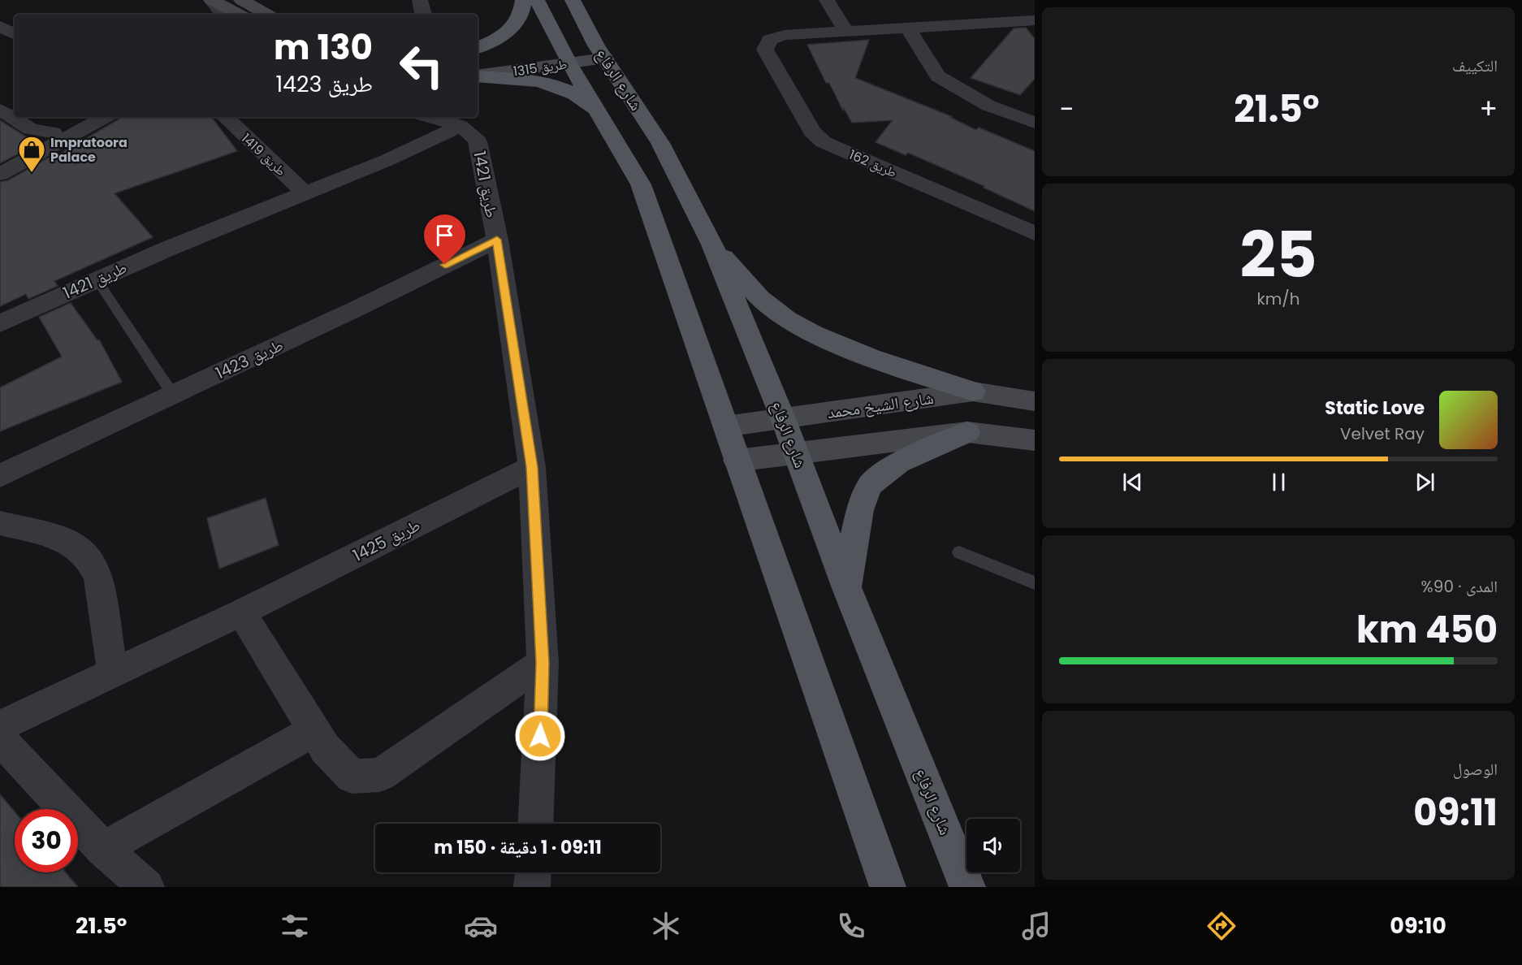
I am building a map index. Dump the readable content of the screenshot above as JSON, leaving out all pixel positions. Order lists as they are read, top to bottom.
{
  "streets": {
    "main road": ["شارع الرفاع"],
    "street": [
      "طريق 1315",
      "طريق 1419",
      "طريق 162",
      "طريق 1421",
      "طريق 1423",
      "شارع الشيخ محمد",
      "طريق 1425"
    ]
  },
  "crossings": [
    ["طريق 1315", "شارع الرفاع"],
    ["شارع الرفاع", "شارع الشيخ محمد"],
    ["طريق 1419", "طريق 1421"],
    ["طريق 1421", "طريق 1423"],
    ["طريق 1421", "طريق 1425"]
  ],
  "places": {
    "shop": ["Impratoora Palace"]
  },
  "page": {
    "tile": [
      "التكييف",
      ["25", "km/h"],
      ["المدى · 90%", "450 km"],
      ["الوصول", "09:11"]
    ],
    "turn": ["130 m", "طريق 1423"],
    "heat": ["−", "21.5°", "+"],
    "song": ["Static Love", "Velvet Ray"],
    "limit": "30",
    "trip": "09:11 · 1 دقيقة · 150 m",
    "tabs": ["09:10", "21.5°"]
  }
}
